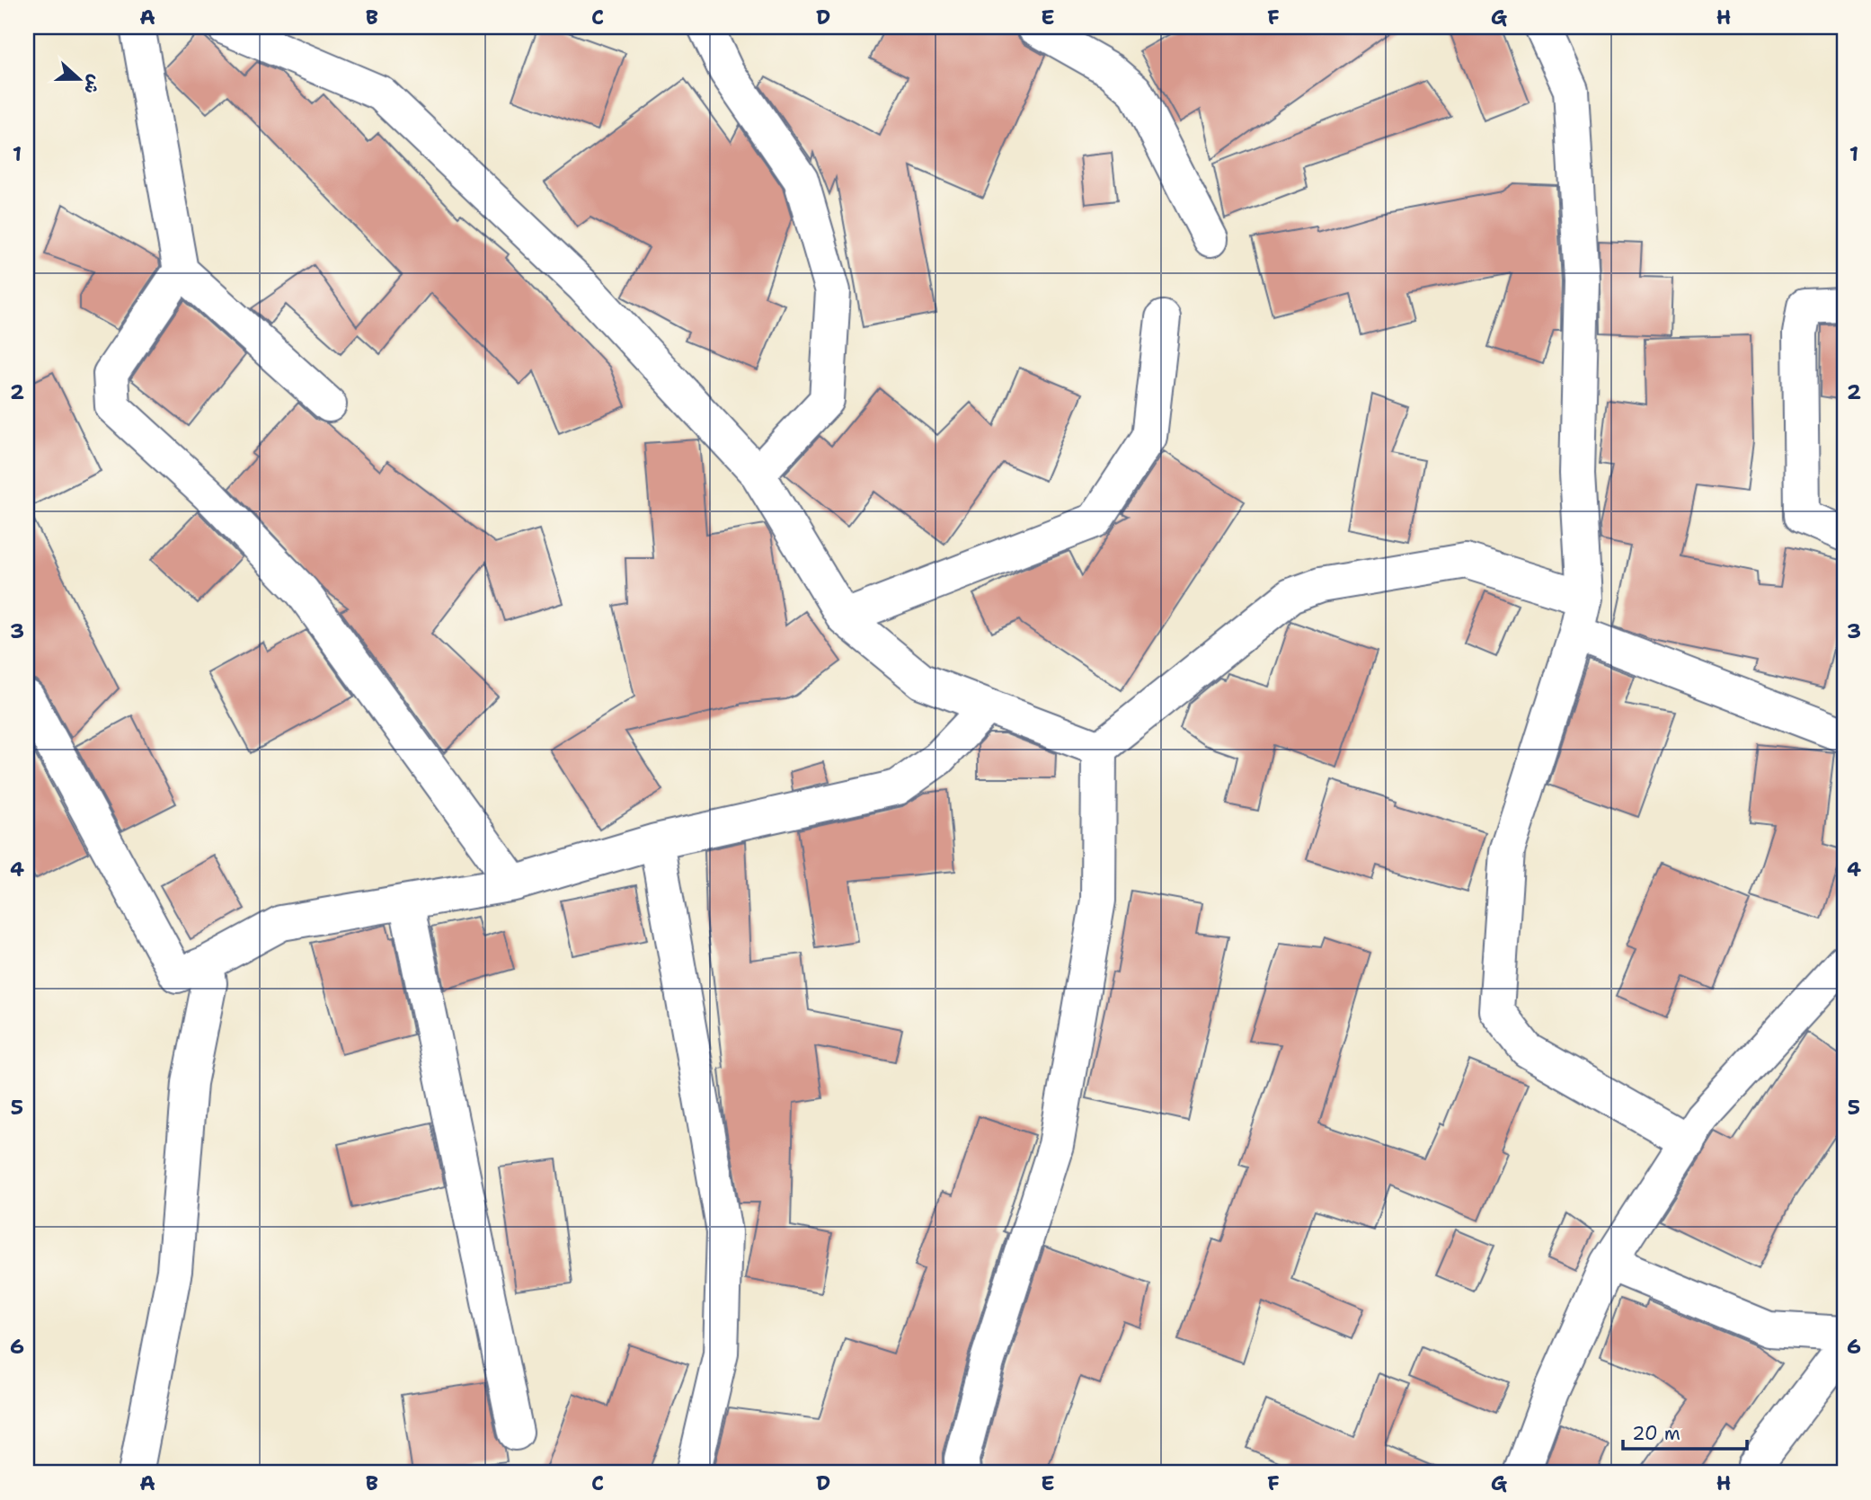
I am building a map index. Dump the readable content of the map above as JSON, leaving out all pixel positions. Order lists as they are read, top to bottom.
{
  "scale_bar": "20 m",
  "north": "right",
  "grid": {
    "columns": [
      "A",
      "B",
      "C",
      "D",
      "E",
      "F",
      "G",
      "H"
    ],
    "rows": [
      "1",
      "2",
      "3",
      "4",
      "5",
      "6"
    ]
  }
}
